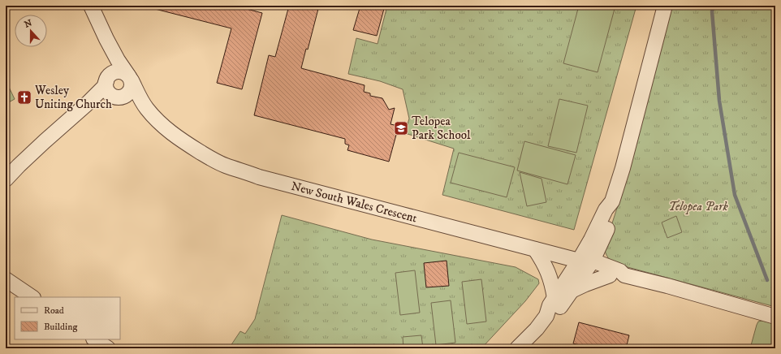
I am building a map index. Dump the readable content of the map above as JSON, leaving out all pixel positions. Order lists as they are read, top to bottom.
{
  "streets": {
    "street": ["New South Wales Crescent"]
  },
  "parks": ["Telopea Park"],
  "places": {
    "church": ["Wesley Uniting Church"],
    "school or university": ["Telopea Park School"]
  },
  "legend": ["Road", "Building"],
  "north": "top"
}
